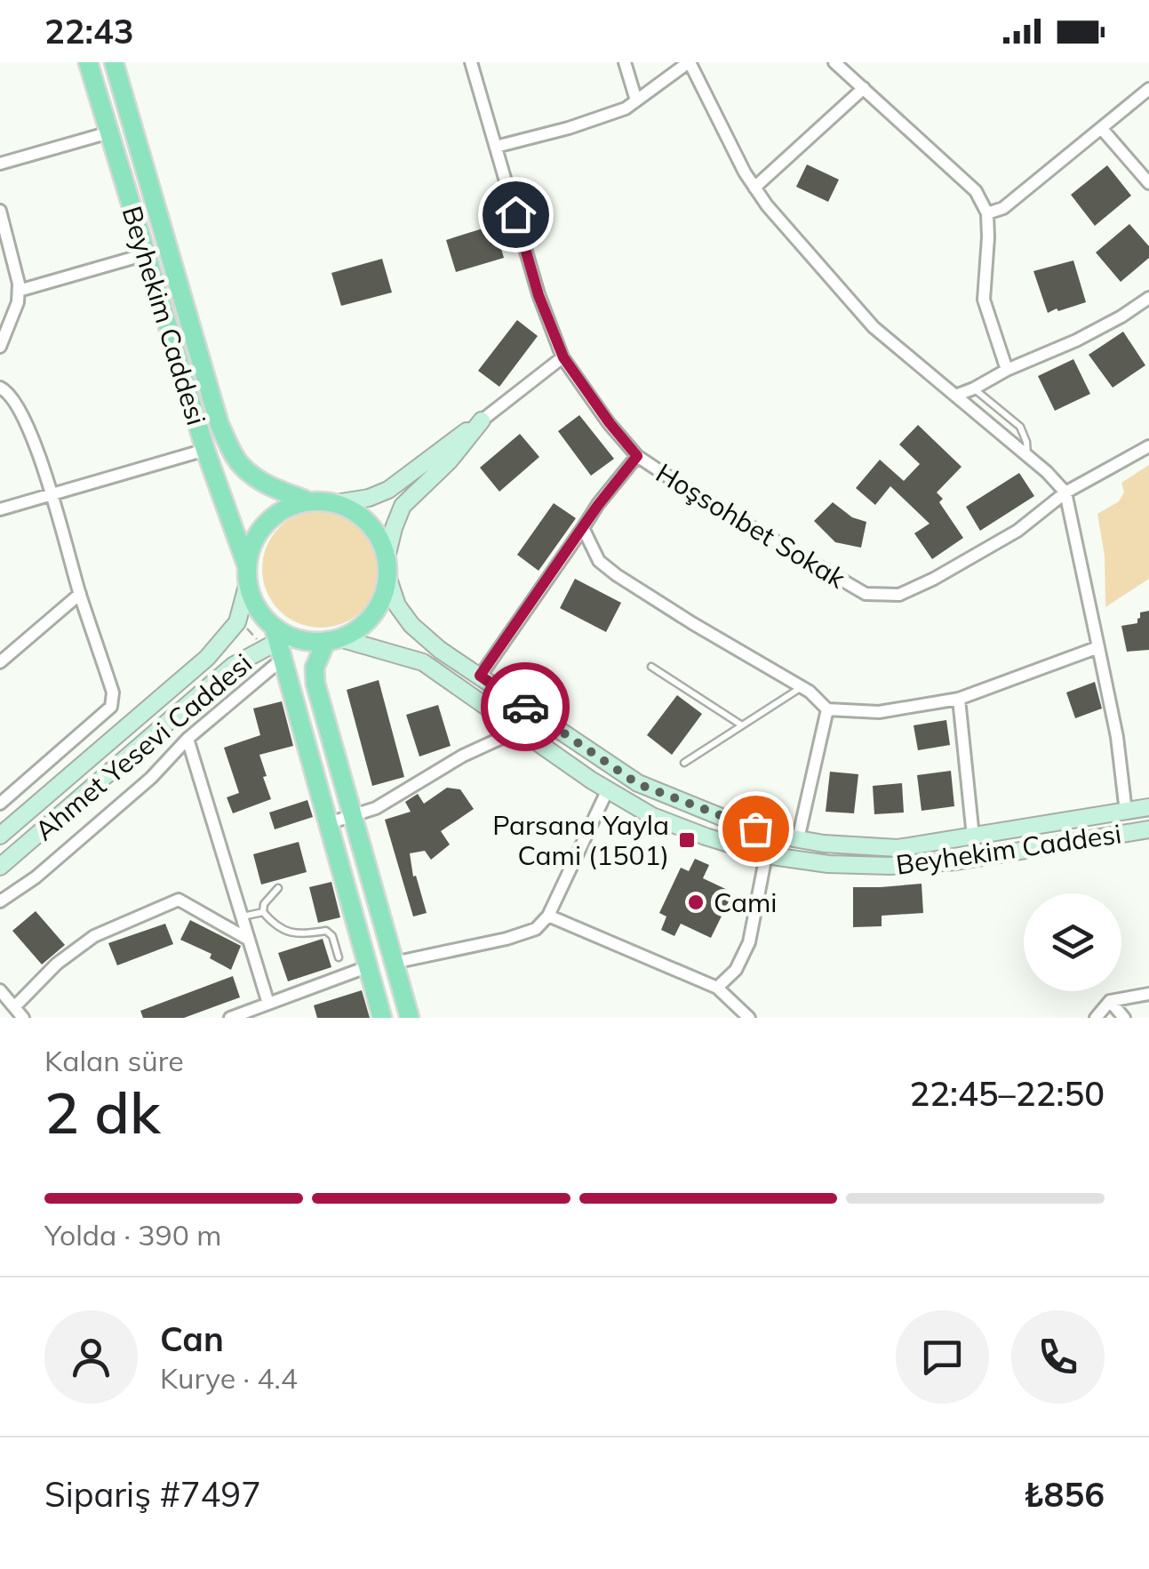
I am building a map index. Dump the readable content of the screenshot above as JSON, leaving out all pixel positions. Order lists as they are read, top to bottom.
{
  "streets": {
    "main road": ["Beyhekim Caddesi", "Ahmet Yesevi Caddesi"],
    "street": ["Hoşsohbet Sokak"]
  },
  "crossings": [
    ["Beyhekim Caddesi", "Ahmet Yesevi Caddesi"]
  ],
  "places": {
    "transit": ["Parsana Yayla Cami (1501)"],
    "other": ["Cami"]
  },
  "page": {
    "status": "22:43",
    "heading": ["2 dk", "Kalan süre", "22:45–22:50"],
    "panel": [
      "Can",
      "Kurye · 4.4",
      "Sipariş #7497",
      "₺856"
    ],
    "bar": "Yolda · 390 m"
  }
}
